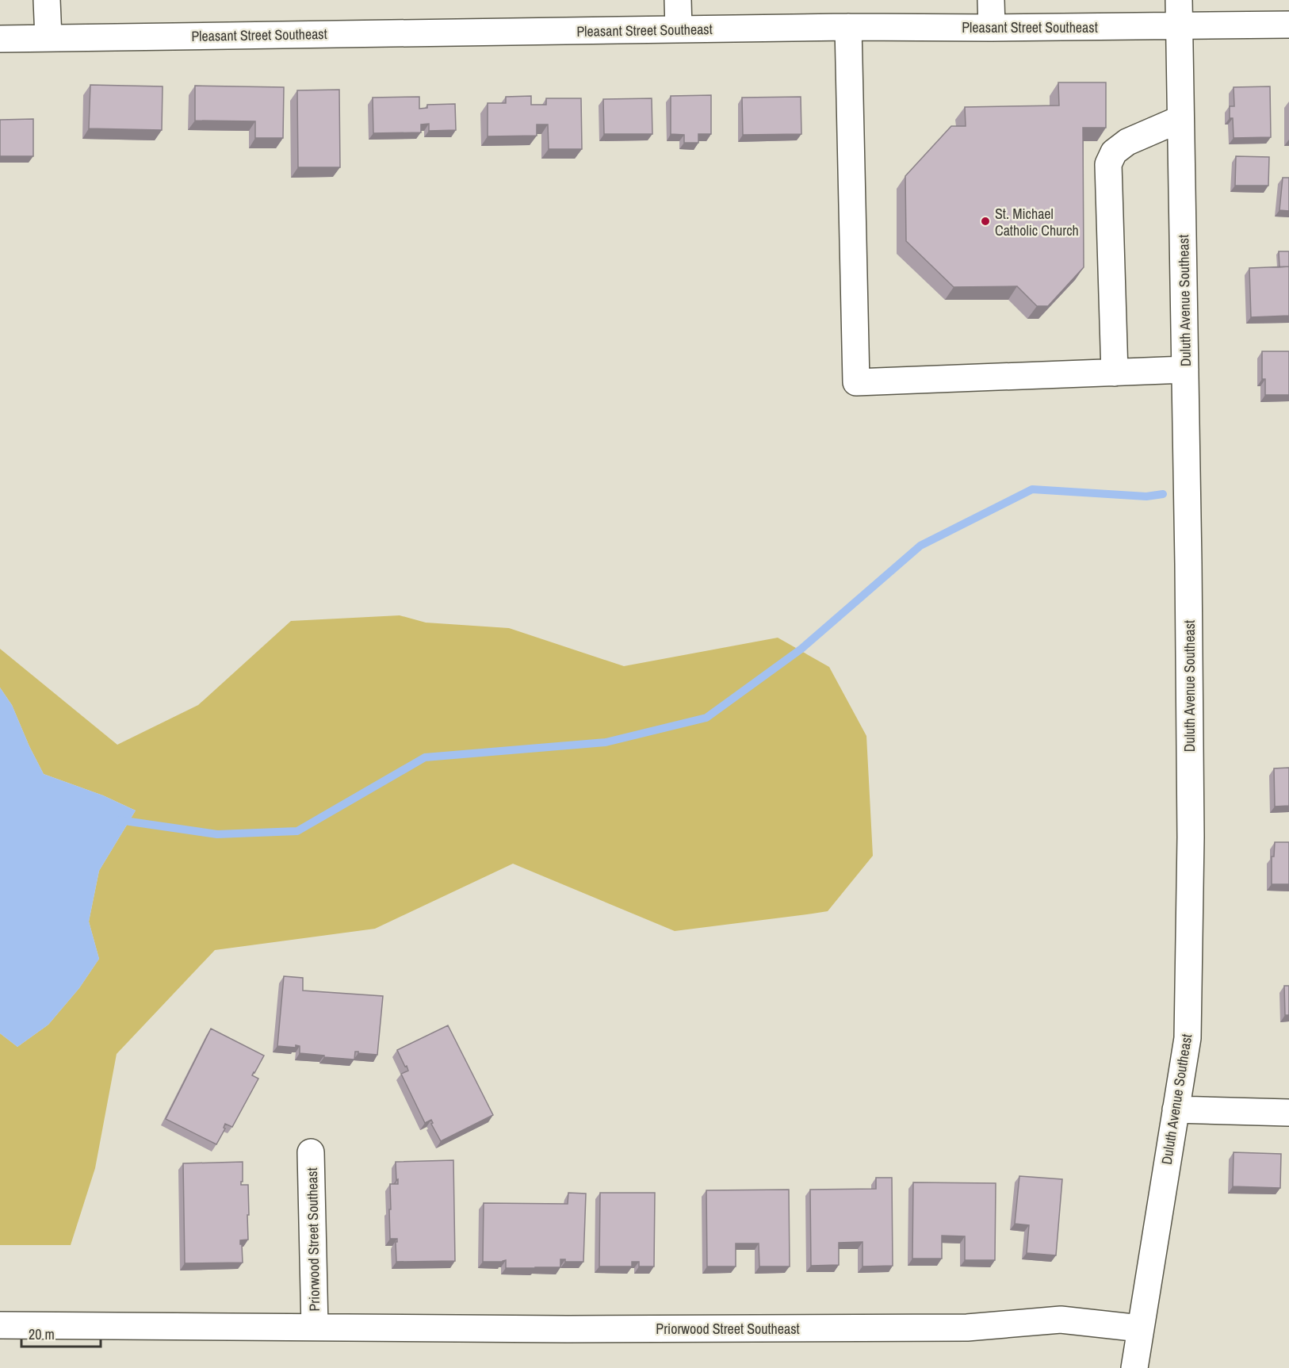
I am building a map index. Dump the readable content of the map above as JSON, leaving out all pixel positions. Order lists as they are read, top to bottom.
{
  "streets": {
    "street": ["Pleasant Street Southeast", "Duluth Avenue Southeast", "Priorwood Street Southeast"]
  },
  "crossings": [
    ["Pleasant Street Southeast", "Duluth Avenue Southeast"],
    ["Duluth Avenue Southeast", "Priorwood Street Southeast"]
  ],
  "places": ["St. Michael Catholic Church"],
  "scale_bar": "20 m"
}
